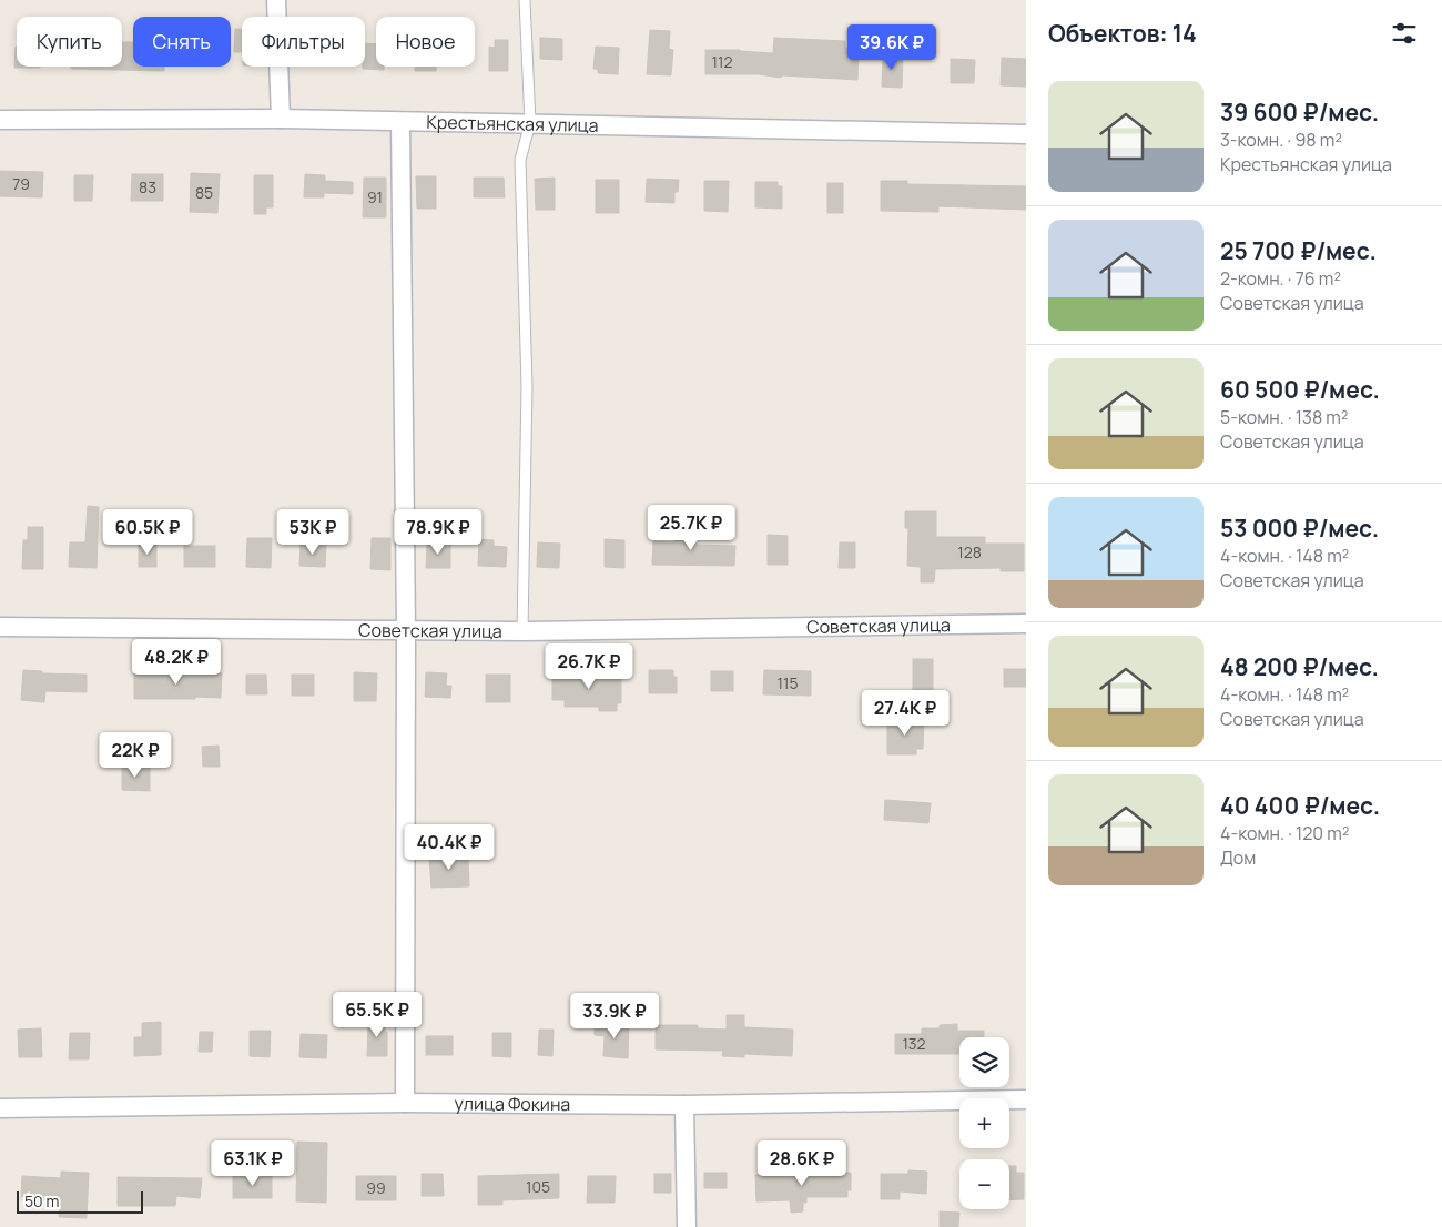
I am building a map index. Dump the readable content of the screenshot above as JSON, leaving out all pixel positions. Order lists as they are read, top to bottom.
{
  "streets": {
    "street": ["Крестьянская улица", "Советская улица", "улица Фокина"]
  },
  "house_numbers": [
    "112",
    "79",
    "83",
    "85",
    "91",
    "128",
    "115",
    "132",
    "105",
    "99"
  ],
  "scale_bar": "50 m",
  "page": {
    "heading": "Объектов: 14",
    "chip": [
      "Купить",
      "Снять",
      "Фильтры",
      "Новое"
    ],
    "price": [
      "39.6K ₽",
      "25.7K ₽",
      "60.5K ₽",
      "53K ₽",
      "78.9K ₽",
      "48.2K ₽",
      "26.7K ₽",
      "27.4K ₽",
      "22K ₽",
      "40.4K ₽",
      "65.5K ₽",
      "33.9K ₽",
      "63.1K ₽",
      "28.6K ₽"
    ],
    "list": [
      {
        "name": "39 600 ₽/мес.",
        "note": "3-комн. · 98 m² · Крестьянская улица"
      },
      {
        "name": "25 700 ₽/мес.",
        "note": "2-комн. · 76 m² · Советская улица"
      },
      {
        "name": "60 500 ₽/мес.",
        "note": "5-комн. · 138 m² · Советская улица"
      },
      {
        "name": "53 000 ₽/мес.",
        "note": "4-комн. · 148 m² · Советская улица"
      },
      {
        "name": "48 200 ₽/мес.",
        "note": "4-комн. · 148 m² · Советская улица"
      },
      {
        "name": "40 400 ₽/мес.",
        "note": "4-комн. · 120 m² · Дом"
      }
    ],
    "map_buttons": ["+", "−"],
    "scale": "50 m"
  }
}
